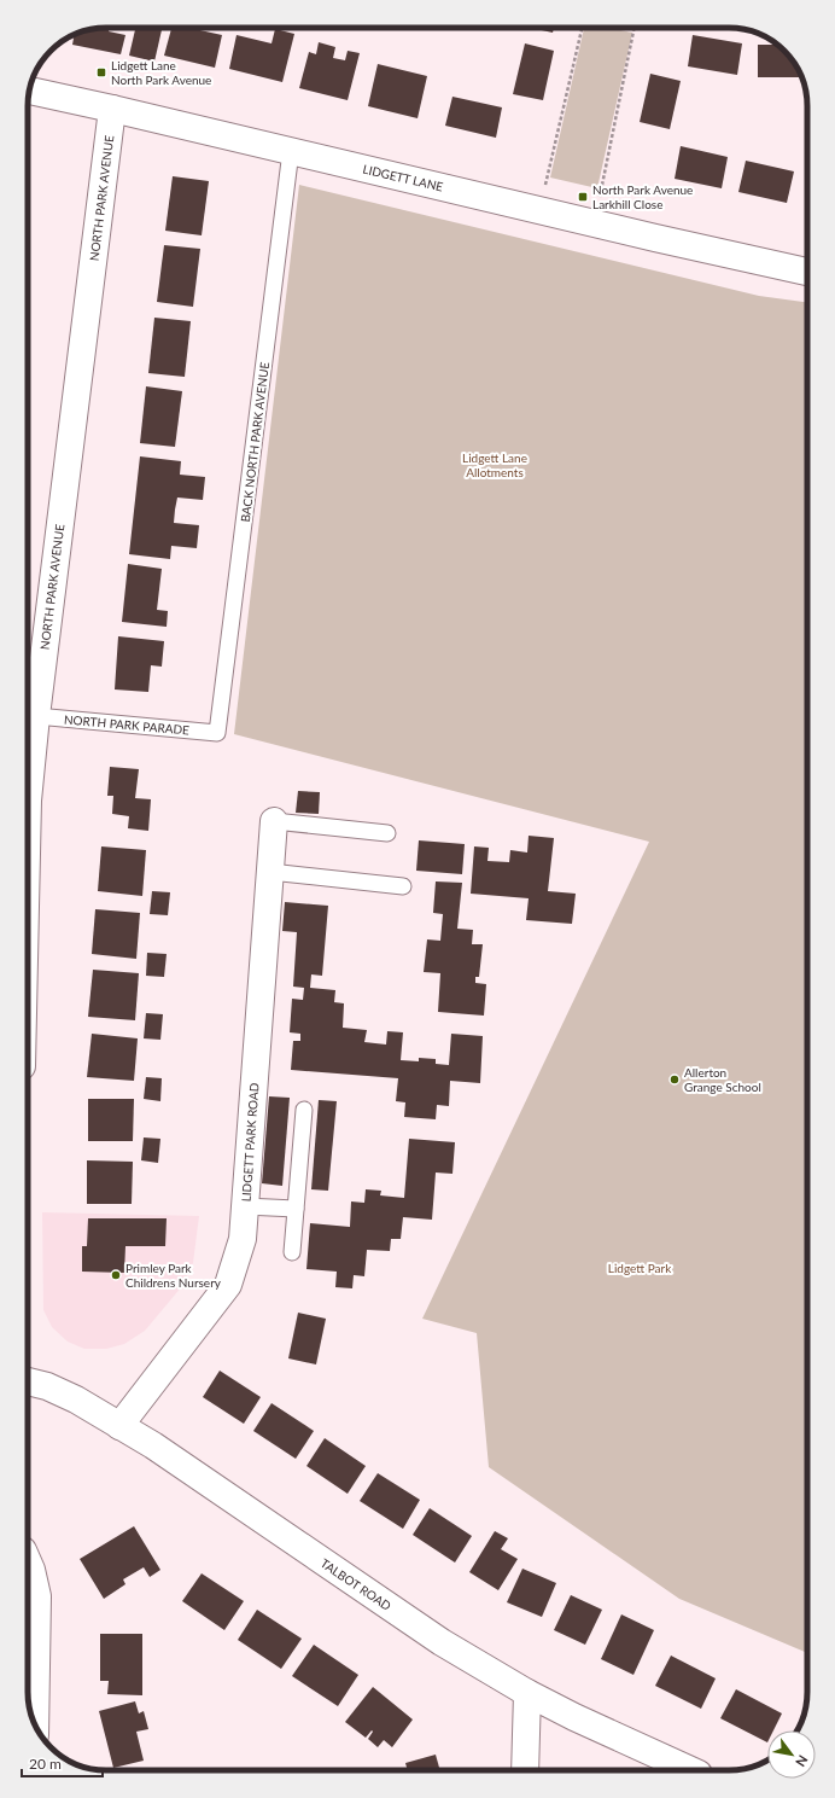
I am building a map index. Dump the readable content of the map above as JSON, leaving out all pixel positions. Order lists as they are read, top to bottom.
{
  "streets": {
    "street": [
      "LIDGETT LANE",
      "NORTH PARK AVENUE",
      "LIDGETT PARK ROAD",
      "TALBOT ROAD"
    ],
    "lane": ["BACK NORTH PARK AVENUE", "NORTH PARK PARADE"]
  },
  "crossings": [
    ["LIDGETT LANE", "NORTH PARK AVENUE"],
    ["LIDGETT LANE", "BACK NORTH PARK AVENUE"],
    ["NORTH PARK AVENUE", "NORTH PARK PARADE"],
    ["BACK NORTH PARK AVENUE", "NORTH PARK PARADE"],
    ["LIDGETT PARK ROAD", "TALBOT ROAD"]
  ],
  "parks": ["Lidgett Lane Allotments", "Lidgett Park"],
  "places": {
    "transit": ["Lidgett Lane North Park Avenue", "North Park Avenue Larkhill Close"],
    "other": ["Allerton Grange School", "Primley Park Childrens Nursery"]
  },
  "scale_bar": "20 m",
  "north": "bottom right"
}
